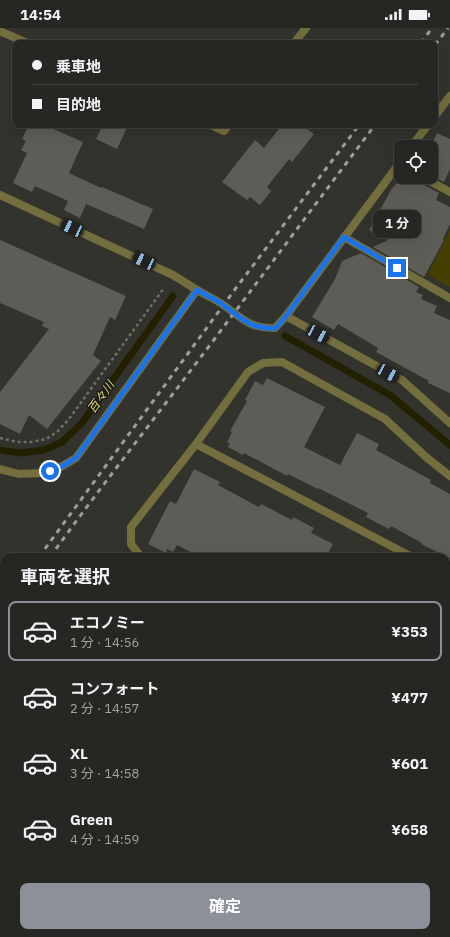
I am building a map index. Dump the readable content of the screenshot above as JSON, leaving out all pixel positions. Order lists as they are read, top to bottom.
{
  "water": ["百々川"],
  "page": {
    "status": "14:54",
    "banner": ["乗車地", "目的地"],
    "bubble": "1 分",
    "heading": "車両を選択",
    "list": [
      {
        "name": "エコノミー",
        "note": "1 分 · 14:56",
        "value": "¥353"
      },
      {
        "name": "コンフォート",
        "note": "2 分 · 14:57",
        "value": "¥477"
      },
      {
        "name": "XL",
        "note": "3 分 · 14:58",
        "value": "¥601"
      },
      {
        "name": "Green",
        "note": "4 分 · 14:59",
        "value": "¥658"
      }
    ],
    "buttons": "確定"
  }
}
